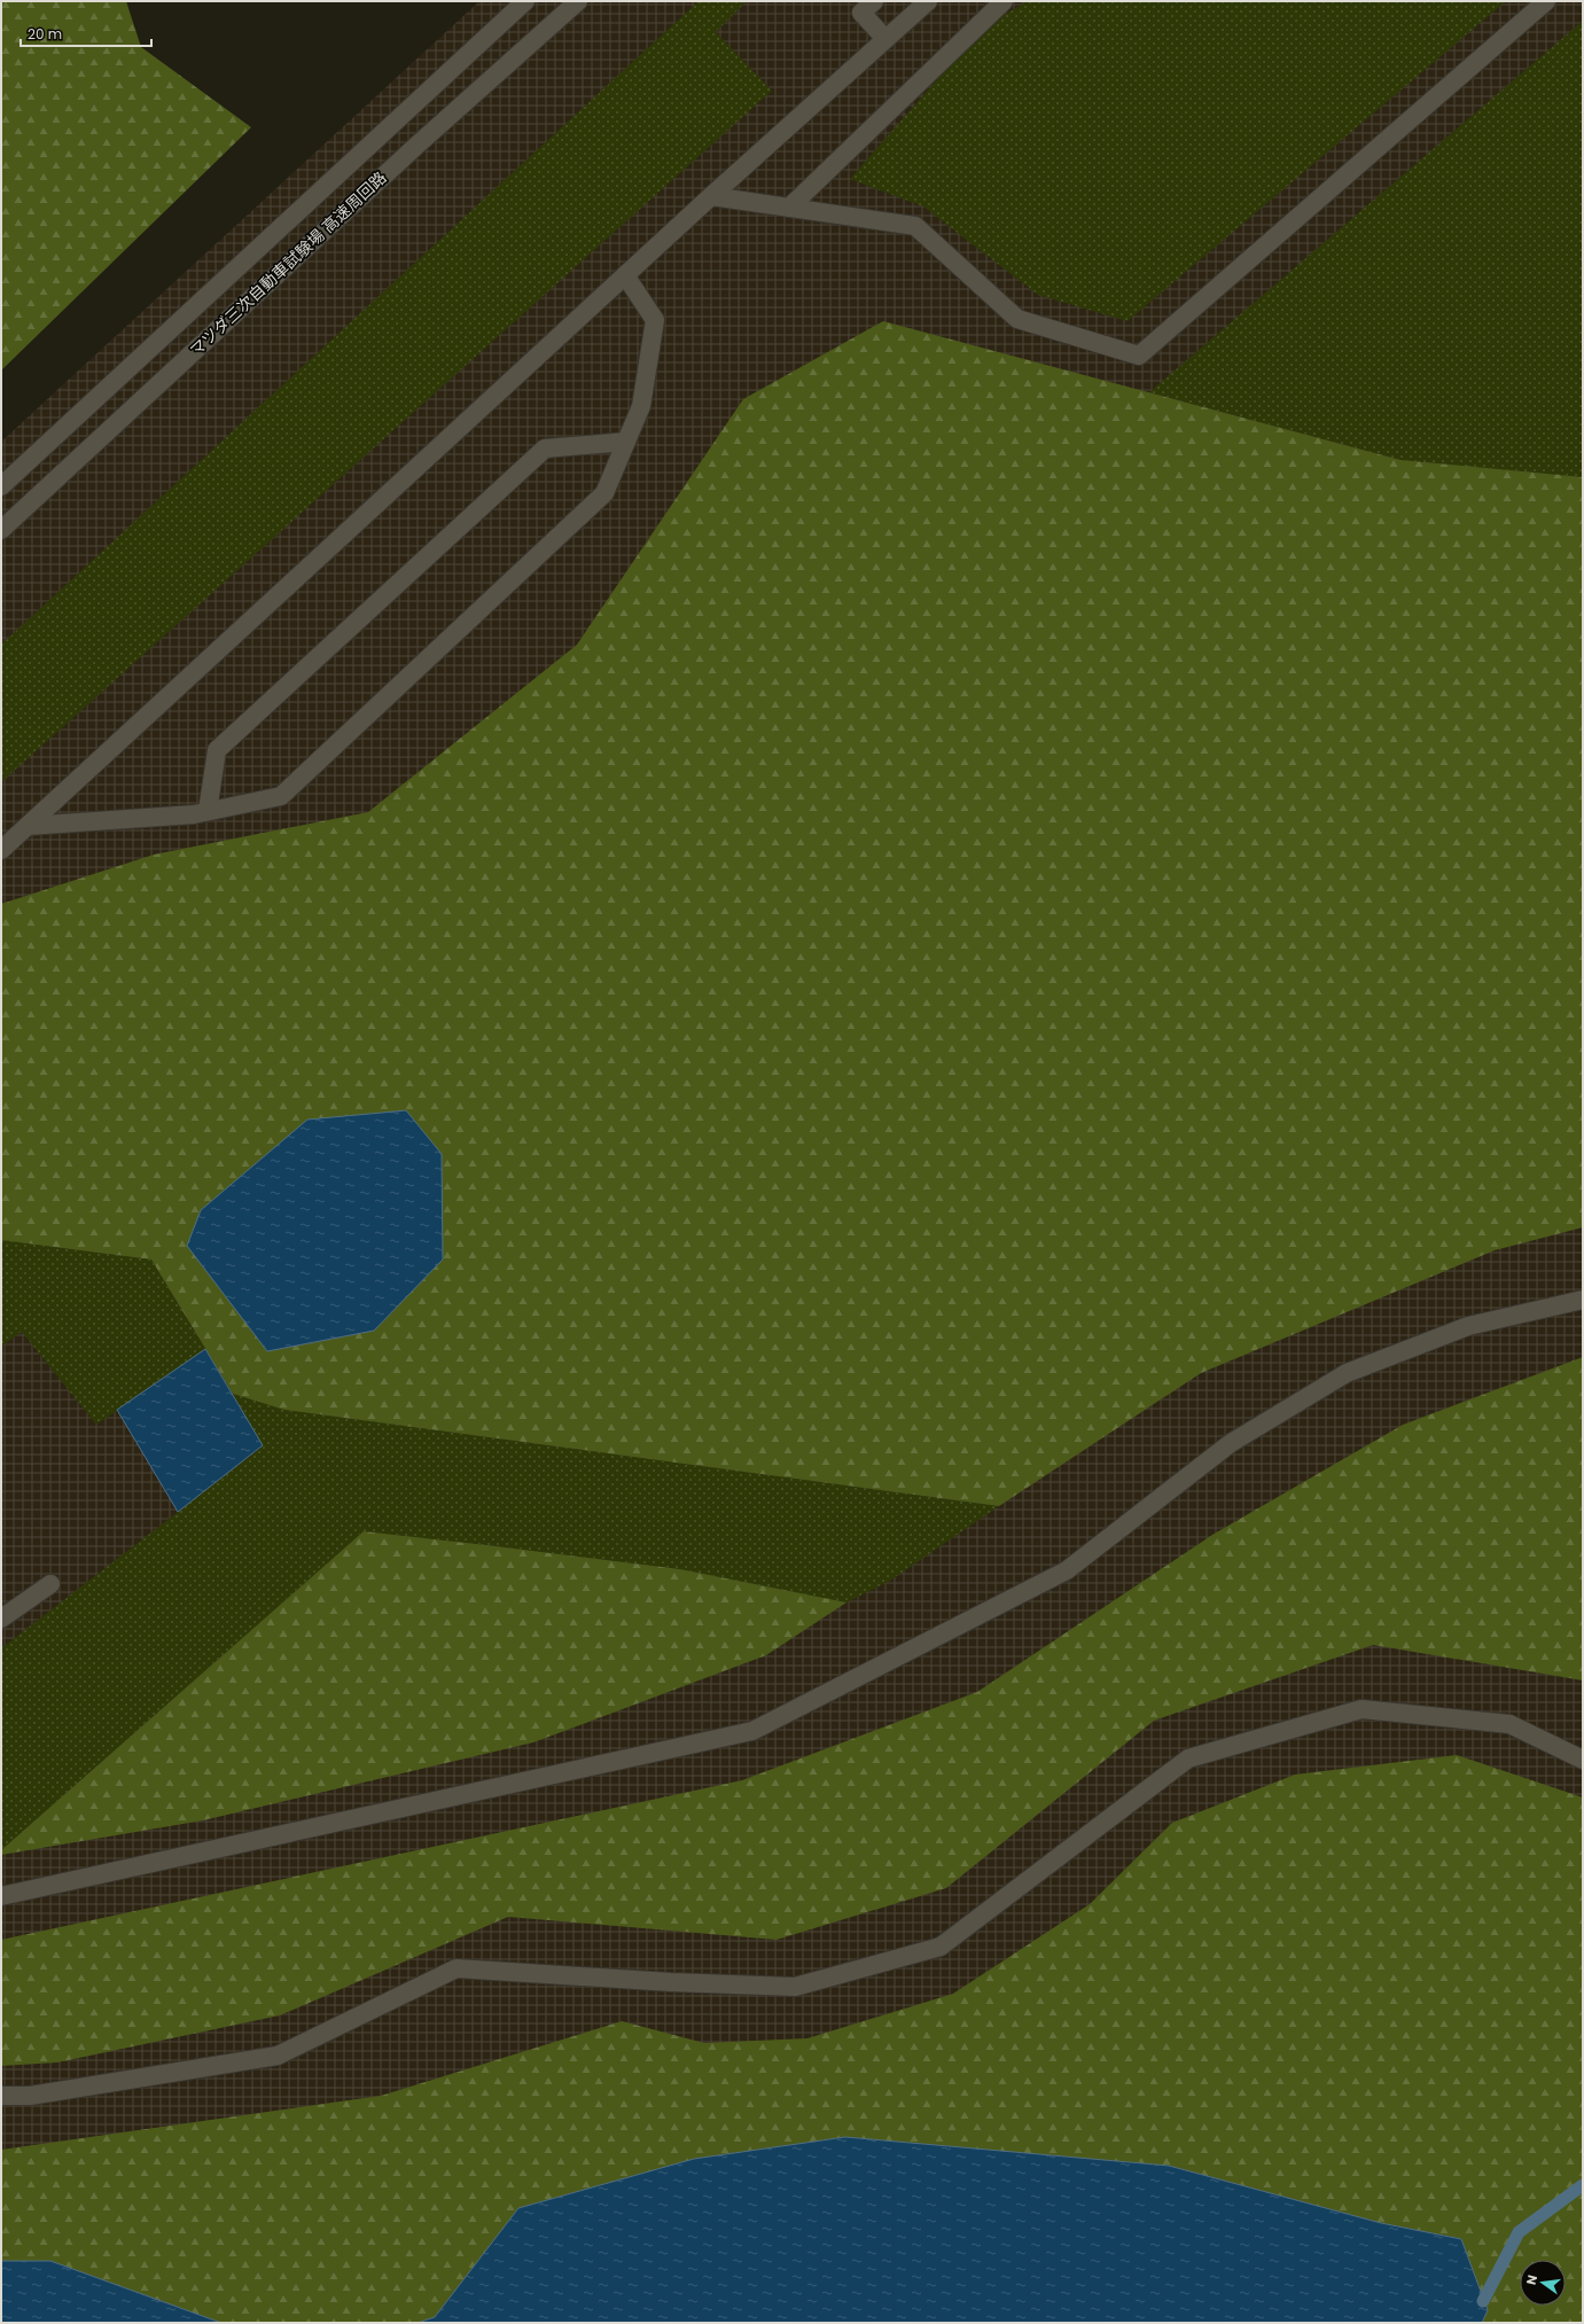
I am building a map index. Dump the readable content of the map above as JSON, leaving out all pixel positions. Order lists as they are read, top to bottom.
{
  "streets": {
    "lane": ["マツダ三次自動車試験場 高速周回路"]
  },
  "scale_bar": "20 m",
  "north": "left"
}
